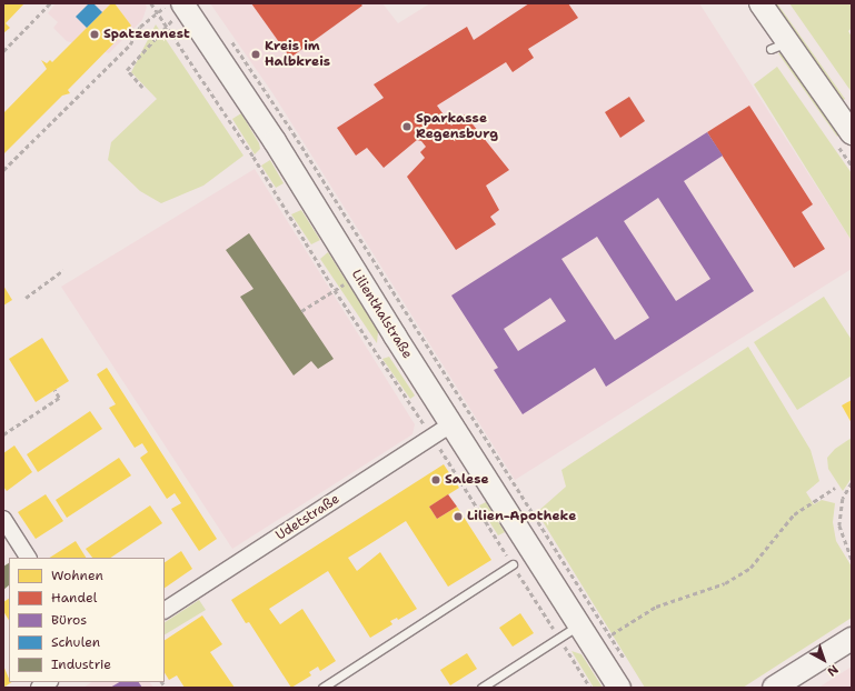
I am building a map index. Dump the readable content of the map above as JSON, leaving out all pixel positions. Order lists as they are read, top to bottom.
{
  "streets": {
    "street": ["Lilienthalstraße", "Udetstraße"]
  },
  "crossings": [
    ["Lilienthalstraße", "Udetstraße"]
  ],
  "places": [
    "Spatzennest",
    "Kreis im Halbkreis",
    "Sparkasse Regensburg",
    "Salese",
    "Lilien-Apotheke"
  ],
  "legend": [
    "Wohnen",
    "Handel",
    "Büros",
    "Schulen",
    "Industrie"
  ],
  "north": "bottom right"
}
